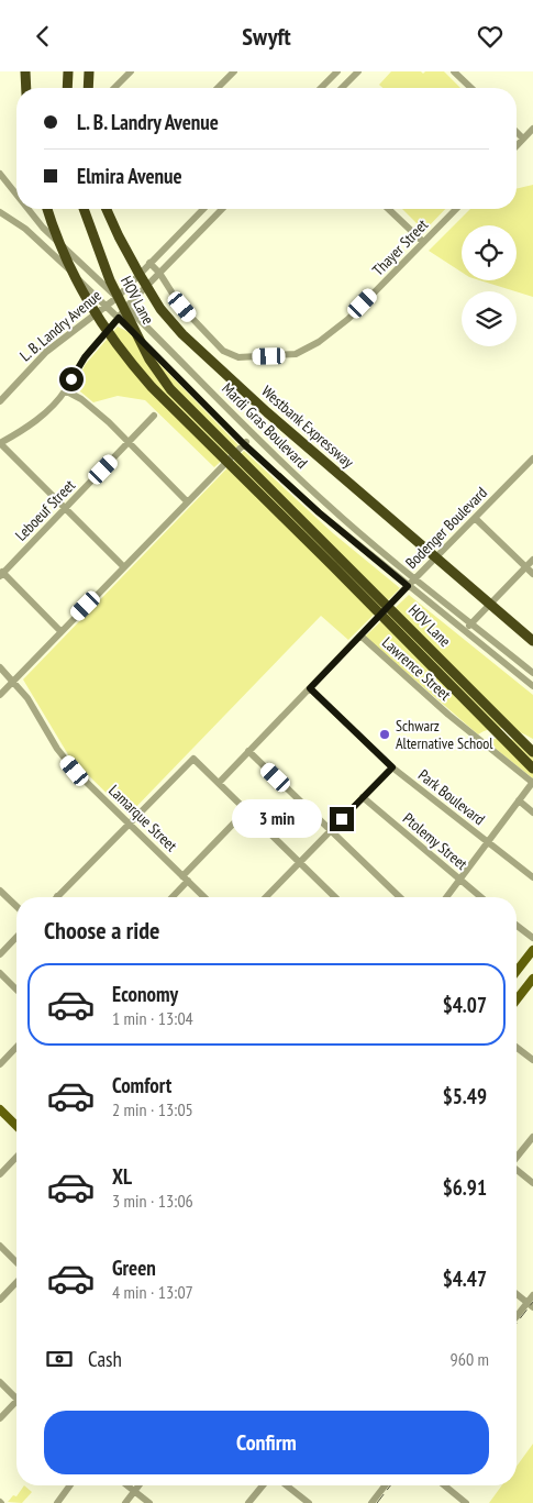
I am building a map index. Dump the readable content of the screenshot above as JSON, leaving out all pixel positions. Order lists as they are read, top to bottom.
{
  "streets": {
    "highway": ["HOV Lane", "Westbank Expressway"],
    "street": [
      "Thayer Street",
      "L. B. Landry Avenue",
      "Mardi Gras Boulevard",
      "Leboeuf Street",
      "Bodenger Boulevard",
      "Lawrence Street",
      "Park Boulevard",
      "Lamarque Street",
      "Ptolemy Street"
    ]
  },
  "crossings": [
    ["Thayer Street", "L. B. Landry Avenue"],
    ["L. B. Landry Avenue", "Mardi Gras Boulevard"],
    ["Mardi Gras Boulevard", "Bodenger Boulevard"],
    ["Bodenger Boulevard", "Lawrence Street"],
    ["Bodenger Boulevard", "Park Boulevard"]
  ],
  "places": ["Schwarz Alternative School"],
  "page": {
    "header": "Swyft",
    "banner": ["L. B. Landry Avenue", "Elmira Avenue"],
    "bubble": "3 min",
    "heading": "Choose a ride",
    "list": [
      {
        "name": "Economy",
        "note": "1 min · 13:04",
        "value": "$4.07"
      },
      {
        "name": "Comfort",
        "note": "2 min · 13:05",
        "value": "$5.49"
      },
      {
        "name": "XL",
        "note": "3 min · 13:06",
        "value": "$6.91"
      },
      {
        "name": "Green",
        "note": "4 min · 13:07",
        "value": "$4.47"
      }
    ],
    "pay": ["Cash", "960 m"],
    "buttons": "Confirm"
  }
}
